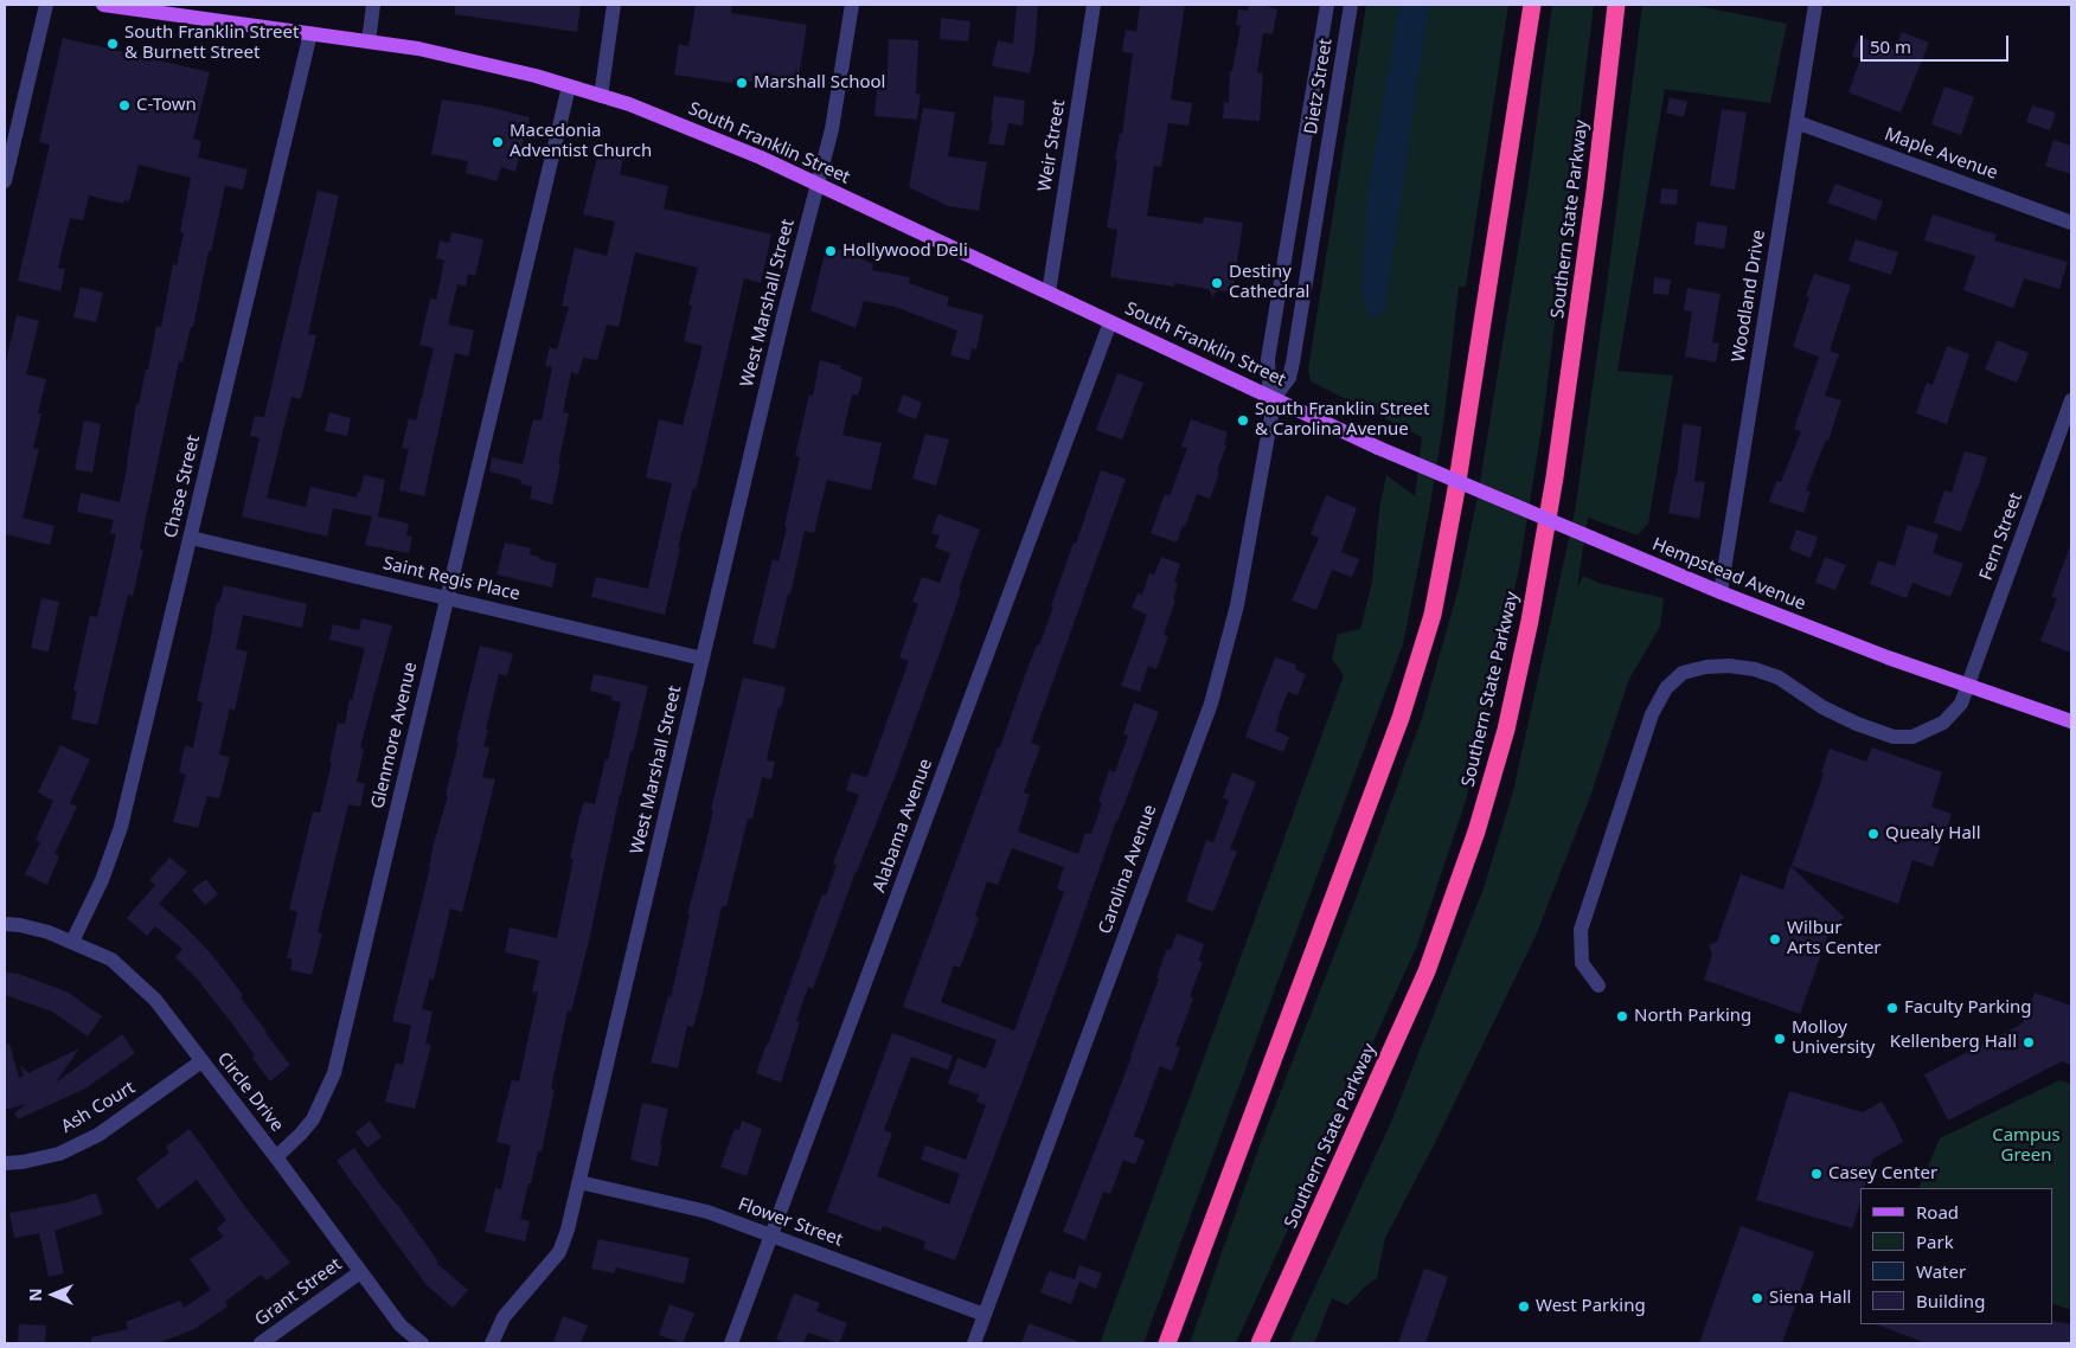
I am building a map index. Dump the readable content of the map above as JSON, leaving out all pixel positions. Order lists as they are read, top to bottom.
{
  "streets": {
    "highway": ["Southern State Parkway"],
    "main road": ["South Franklin Street", "Hempstead Avenue"],
    "street": [
      "Dietz Street",
      "Weir Street",
      "Maple Avenue",
      "Woodland Drive",
      "West Marshall Street",
      "Chase Street",
      "Fern Street",
      "Saint Regis Place",
      "Glenmore Avenue",
      "Alabama Avenue",
      "Carolina Avenue",
      "Circle Drive",
      "Ash Court",
      "Flower Street",
      "Grant Street"
    ]
  },
  "crossings": [
    ["Dietz Street", "South Franklin Street"],
    ["Dietz Street", "Carolina Avenue"],
    ["South Franklin Street", "Weir Street"],
    ["South Franklin Street", "West Marshall Street"],
    ["South Franklin Street", "Chase Street"],
    ["South Franklin Street", "Hempstead Avenue"],
    ["South Franklin Street", "Glenmore Avenue"],
    ["South Franklin Street", "Alabama Avenue"],
    ["South Franklin Street", "Carolina Avenue"],
    ["Maple Avenue", "Woodland Drive"],
    ["Woodland Drive", "Hempstead Avenue"],
    ["West Marshall Street", "Saint Regis Place"],
    ["West Marshall Street", "Flower Street"],
    ["Chase Street", "Saint Regis Place"],
    ["Chase Street", "Circle Drive"],
    ["Fern Street", "Hempstead Avenue"],
    ["Saint Regis Place", "Glenmore Avenue"],
    ["Glenmore Avenue", "Circle Drive"],
    ["Alabama Avenue", "Flower Street"],
    ["Carolina Avenue", "Flower Street"],
    ["Circle Drive", "Ash Court"],
    ["Circle Drive", "Grant Street"]
  ],
  "parks": ["Campus Green"],
  "places": [
    "South Franklin Street & Burnett Street",
    "Marshall School",
    "C-Town",
    "Macedonia Adventist Church",
    "Hollywood Deli",
    "Destiny Cathedral",
    "South Franklin Street & Carolina Avenue",
    "Quealy Hall",
    "Wilbur Arts Center",
    "Faculty Parking",
    "North Parking",
    "Molloy University",
    "Kellenberg Hall",
    "Casey Center",
    "Siena Hall",
    "West Parking"
  ],
  "legend": [
    "Road",
    "Park",
    "Water",
    "Building"
  ],
  "scale_bar": "50 m",
  "north": "left"
}
